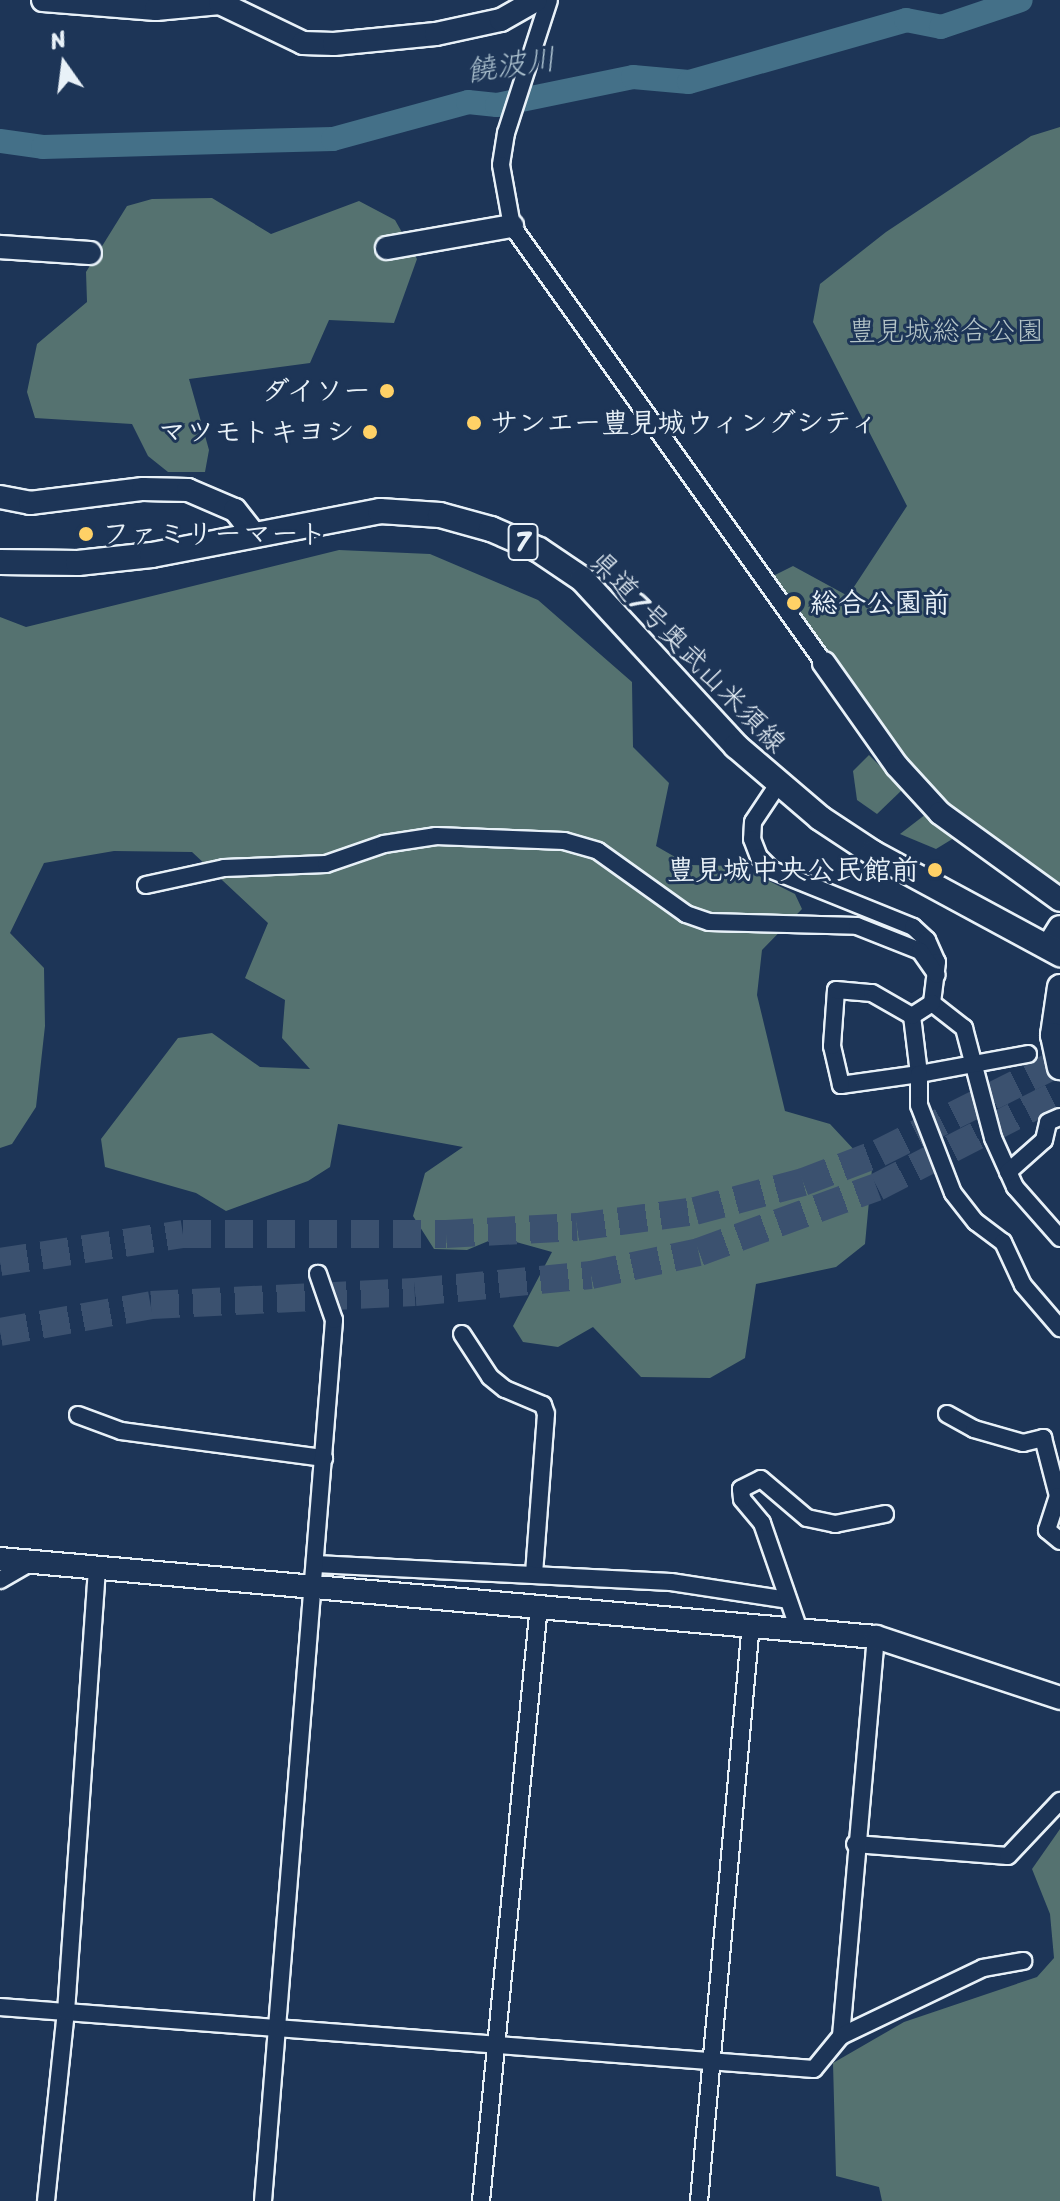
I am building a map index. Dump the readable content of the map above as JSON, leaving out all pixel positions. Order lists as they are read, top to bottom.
{
  "streets": {
    "main road": ["7", "県道7号奥武山米須線"]
  },
  "water": ["饒波川"],
  "parks": ["豊見城総合公園"],
  "places": [
    "ダイソー",
    "サンエー豊見城ウィングシティ",
    "マツモトキヨシ",
    "ファミリーマート",
    "総合公園前",
    "豊見城中央公民館前"
  ],
  "north": "top"
}
